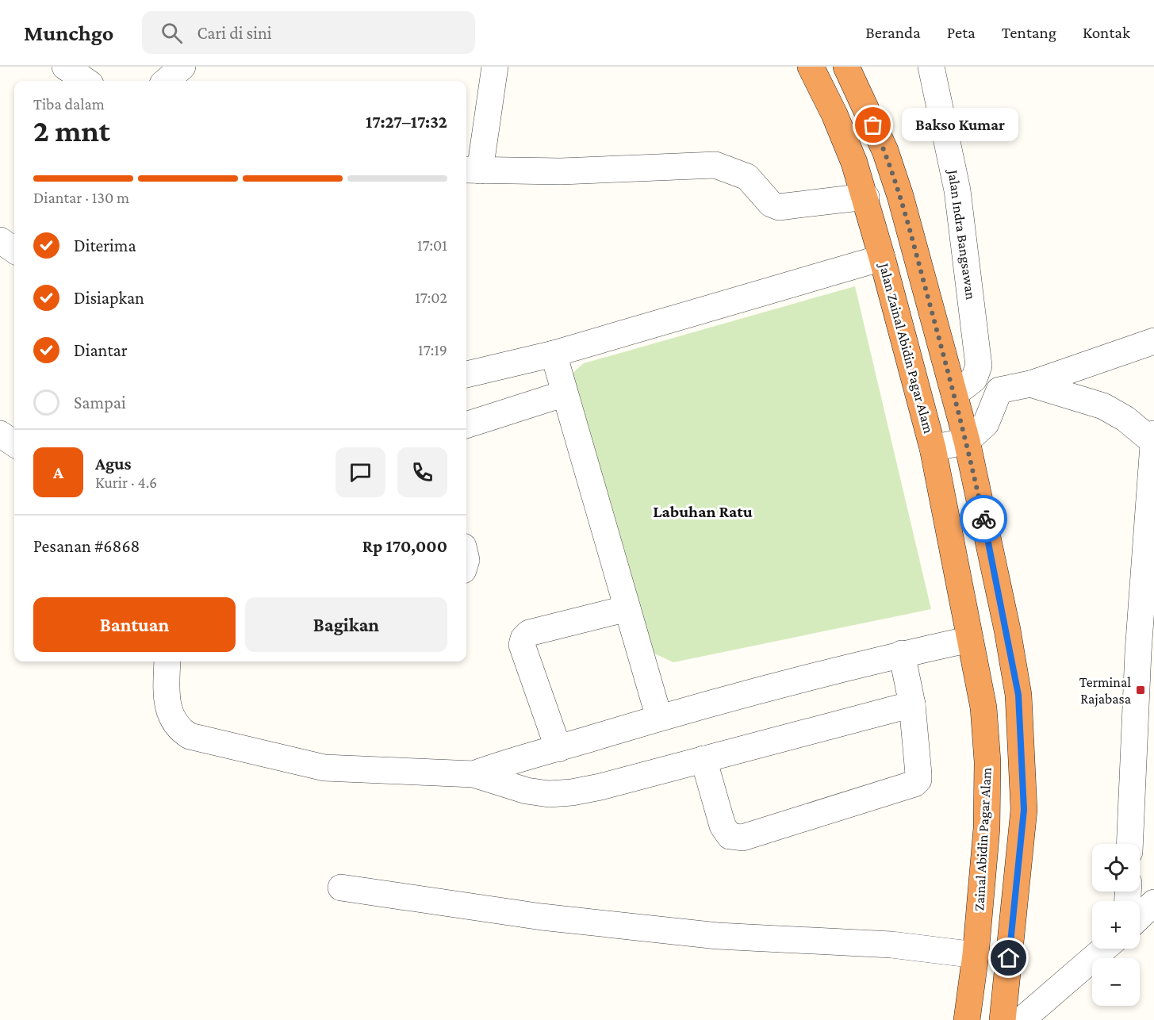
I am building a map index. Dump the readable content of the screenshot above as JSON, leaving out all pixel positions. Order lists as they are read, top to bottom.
{
  "streets": {
    "highway": ["Jalan Zainal Abidin Pagar Alam", "Zainal Abidin Pagar Alam"],
    "street": ["Jalan Indra Bangsawan"]
  },
  "crossings": [
    ["Jalan Zainal Abidin Pagar Alam", "Zainal Abidin Pagar Alam"]
  ],
  "districts": ["Labuhan Ratu"],
  "places": {
    "other": ["Bakso Kumar"],
    "transit": ["Terminal Rajabasa"]
  },
  "page": {
    "header": "Munchgo",
    "search": "Cari di sini",
    "nav": [
      "Beranda",
      "Peta",
      "Tentang",
      "Kontak"
    ],
    "heading": ["2 mnt", "Tiba dalam", "17:27–17:32"],
    "panel": [
      "Agus",
      "Kurir · 4.6",
      "Pesanan #6868",
      "Rp 170,000"
    ],
    "bubble": "Bakso Kumar",
    "bar": "Diantar · 130 m",
    "list": [
      ["Diterima", "17:01"],
      ["Disiapkan", "17:02"],
      ["Diantar", "17:19"],
      "Sampai"
    ],
    "round": "A",
    "buttons": ["Bantuan", "Bagikan"],
    "map_buttons": ["+", "−"]
  }
}
